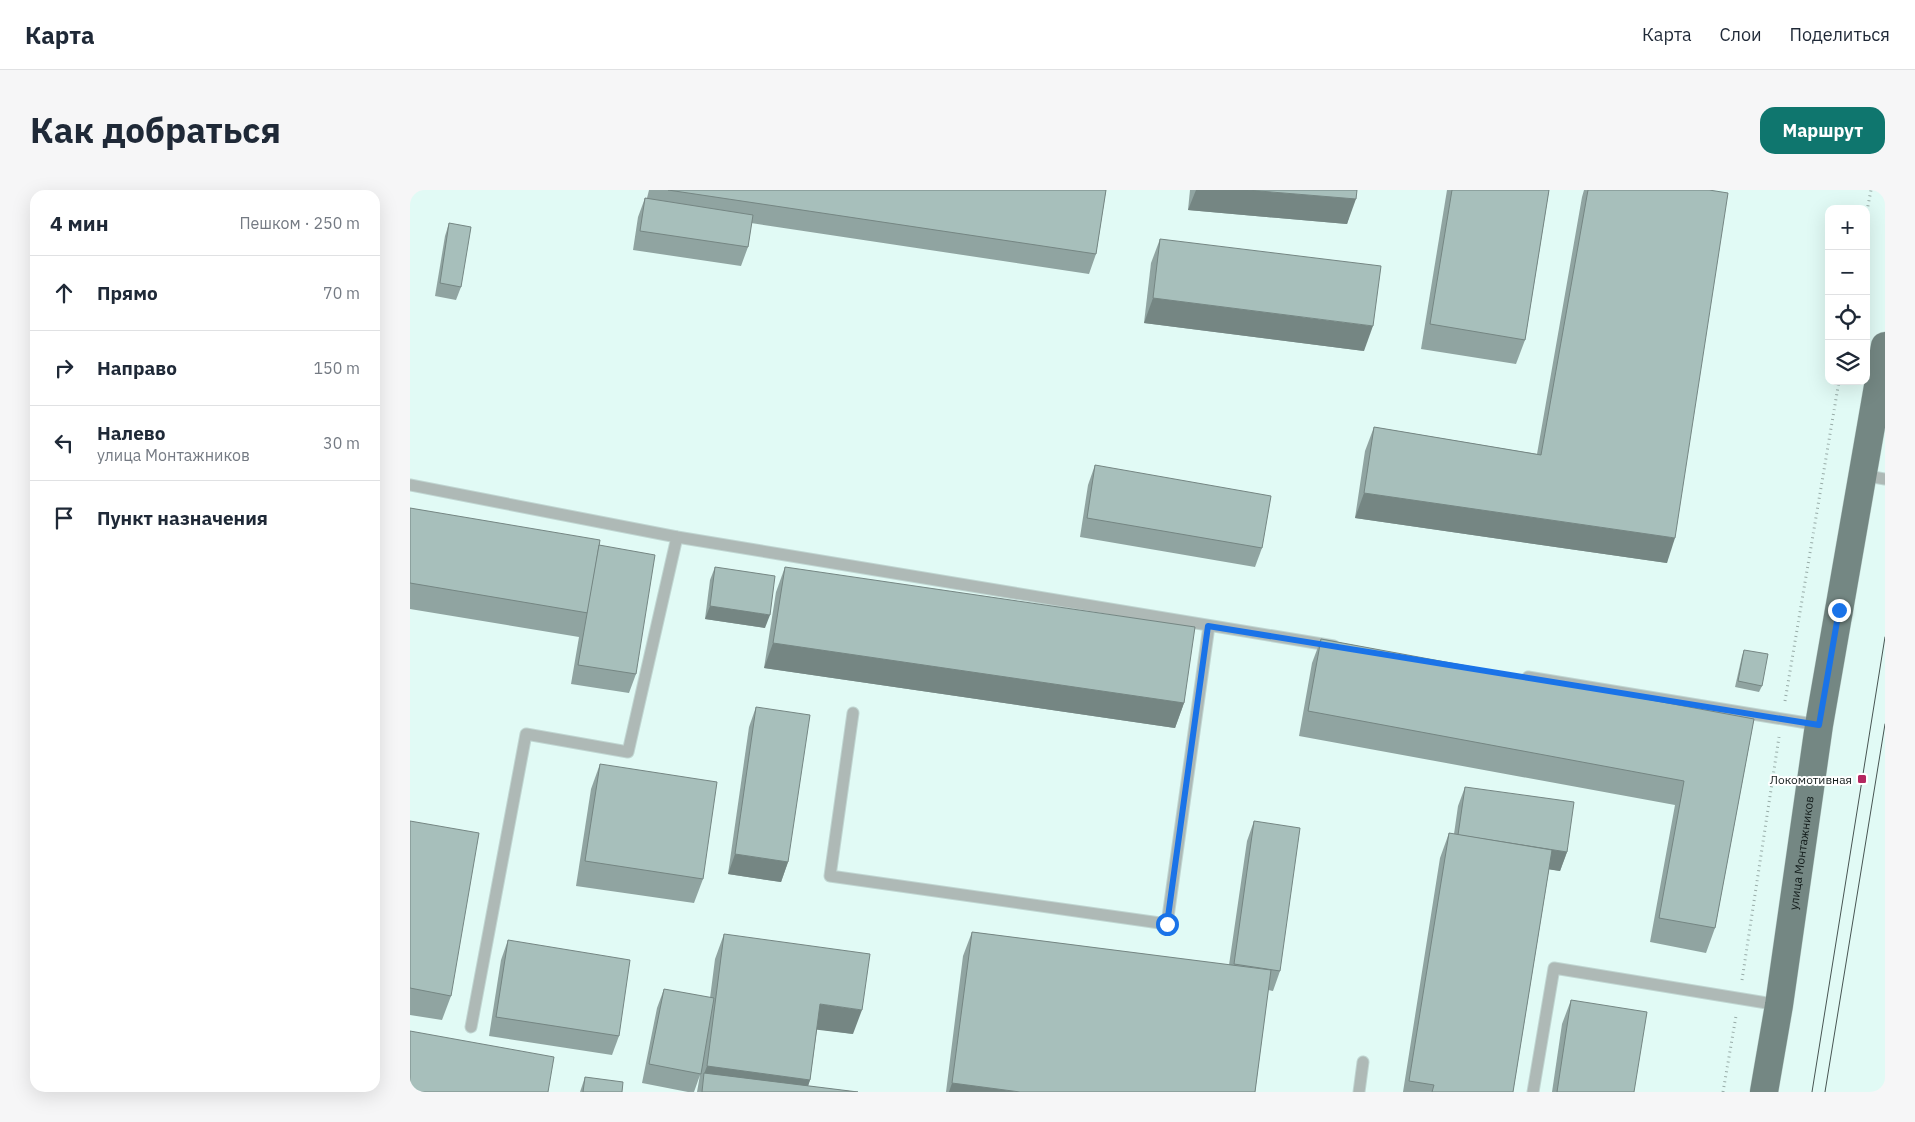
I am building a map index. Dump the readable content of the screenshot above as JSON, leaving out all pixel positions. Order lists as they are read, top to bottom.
{
  "streets": {
    "main road": ["улица Монтажников"]
  },
  "places": {
    "transit": ["Локомотивная"]
  },
  "page": {
    "header": "Карта",
    "nav": ["Карта", "Слои", "Поделиться"],
    "title": "Как добраться",
    "buttons": "Маршрут",
    "heading": ["4 мин", "Пешком · 250 m"],
    "map_buttons": ["+", "−"],
    "list": [
      ["Прямо", "70 m"],
      ["Направо", "150 m"],
      ["Налево", "улица Монтажников", "30 m"],
      "Пункт назначения"
    ]
  }
}
